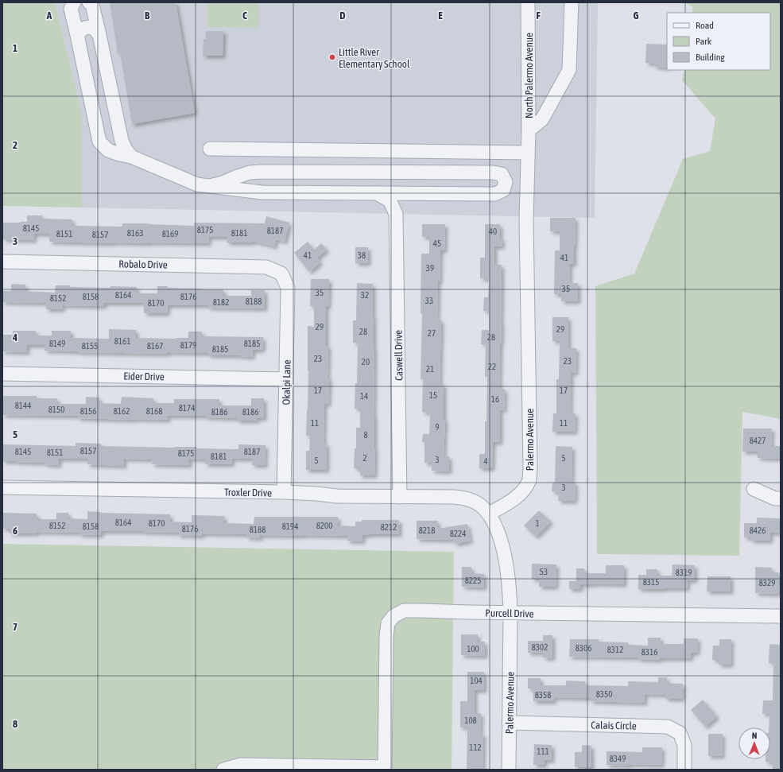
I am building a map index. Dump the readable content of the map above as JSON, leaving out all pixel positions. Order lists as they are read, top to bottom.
{
  "streets": {
    "street": [
      "North Palermo Avenue",
      "Robalo Drive",
      "Caswell Drive",
      "Eider Drive",
      "Okalpi Lane",
      "Palermo Avenue",
      "Troxler Drive",
      "Purcell Drive",
      "Calais Circle"
    ]
  },
  "crossings": [
    ["North Palermo Avenue", "Palermo Avenue"],
    ["Robalo Drive", "Okalpi Lane"],
    ["Caswell Drive", "Troxler Drive"],
    ["Eider Drive", "Okalpi Lane"],
    ["Okalpi Lane", "Troxler Drive"],
    ["Palermo Avenue", "Troxler Drive"],
    ["Palermo Avenue", "Purcell Drive"],
    ["Palermo Avenue", "Calais Circle"]
  ],
  "places": ["Little River Elementary School"],
  "house_numbers": [
    "8145",
    "8175",
    "8187",
    "40",
    "8163",
    "8181",
    "8151",
    "8169",
    "8157",
    "45",
    "41",
    "38",
    "41",
    "39",
    "35",
    "35",
    "8164",
    "32",
    "8158",
    "8176",
    "8152",
    "33",
    "8188",
    "8182",
    "8170",
    "29",
    "29",
    "28",
    "27",
    "28",
    "8161",
    "8149",
    "8185",
    "8179",
    "8155",
    "8167",
    "8185",
    "23",
    "23",
    "20",
    "22",
    "21",
    "17",
    "17",
    "15",
    "14",
    "16",
    "8144",
    "8174",
    "8150",
    "8156",
    "8162",
    "8168",
    "8186",
    "8186",
    "11",
    "11",
    "9",
    "8",
    "8427",
    "8157",
    "8145",
    "8187",
    "8151",
    "8175",
    "8181",
    "2",
    "5",
    "3",
    "5",
    "4",
    "3",
    "8164",
    "8170",
    "1",
    "8152",
    "8200",
    "8158",
    "8194",
    "8212",
    "8176",
    "8188",
    "8218",
    "8426",
    "8224",
    "53",
    "8319",
    "8225",
    "8315",
    "8329",
    "8302",
    "8306",
    "100",
    "8312",
    "8316",
    "104",
    "8350",
    "8358",
    "108",
    "112",
    "111",
    "8349"
  ],
  "legend": ["Road", "Park", "Building"],
  "north": "top",
  "grid": {
    "columns": [
      "A",
      "B",
      "C",
      "D",
      "E",
      "F",
      "G"
    ],
    "rows": [
      "1",
      "2",
      "3",
      "4",
      "5",
      "6",
      "7",
      "8"
    ]
  }
}
